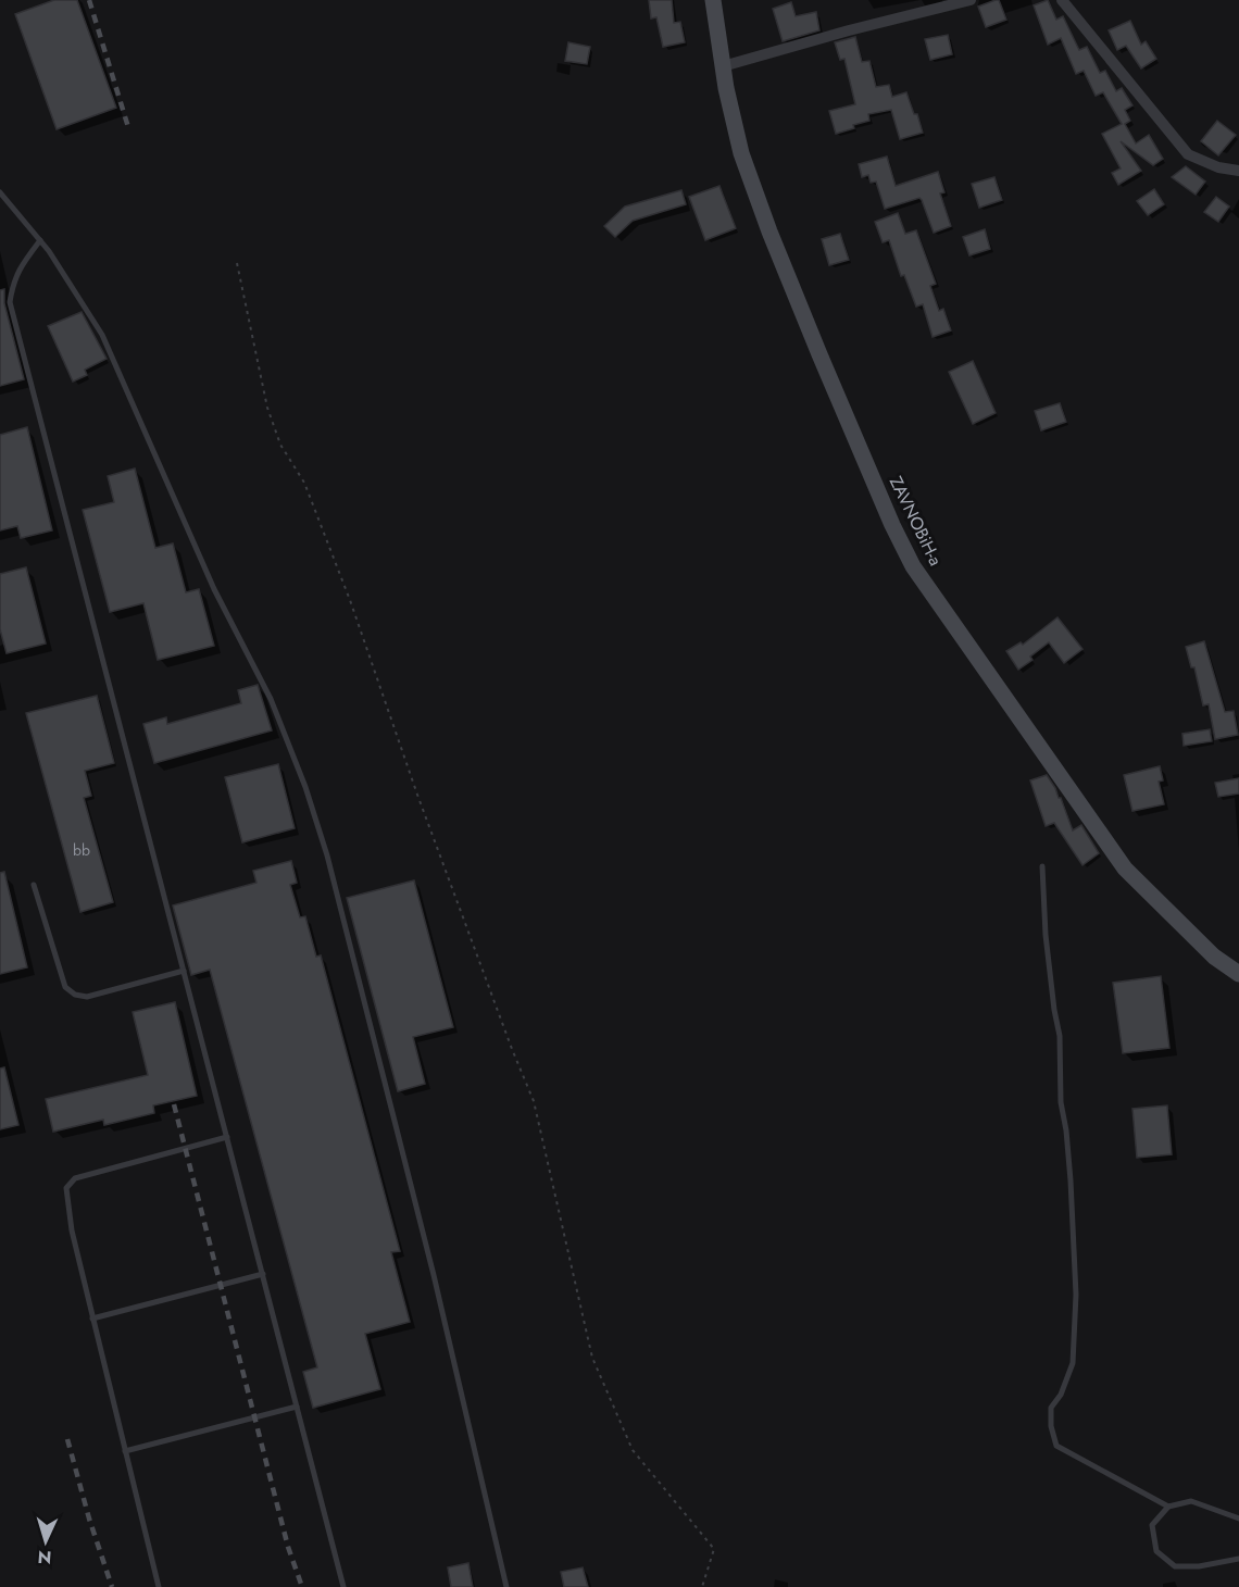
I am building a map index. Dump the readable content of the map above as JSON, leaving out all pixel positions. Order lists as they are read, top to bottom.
{
  "streets": {
    "main road": ["ZAVNOBiH-a"]
  },
  "house_numbers": ["bb"],
  "north": "bottom"
}
